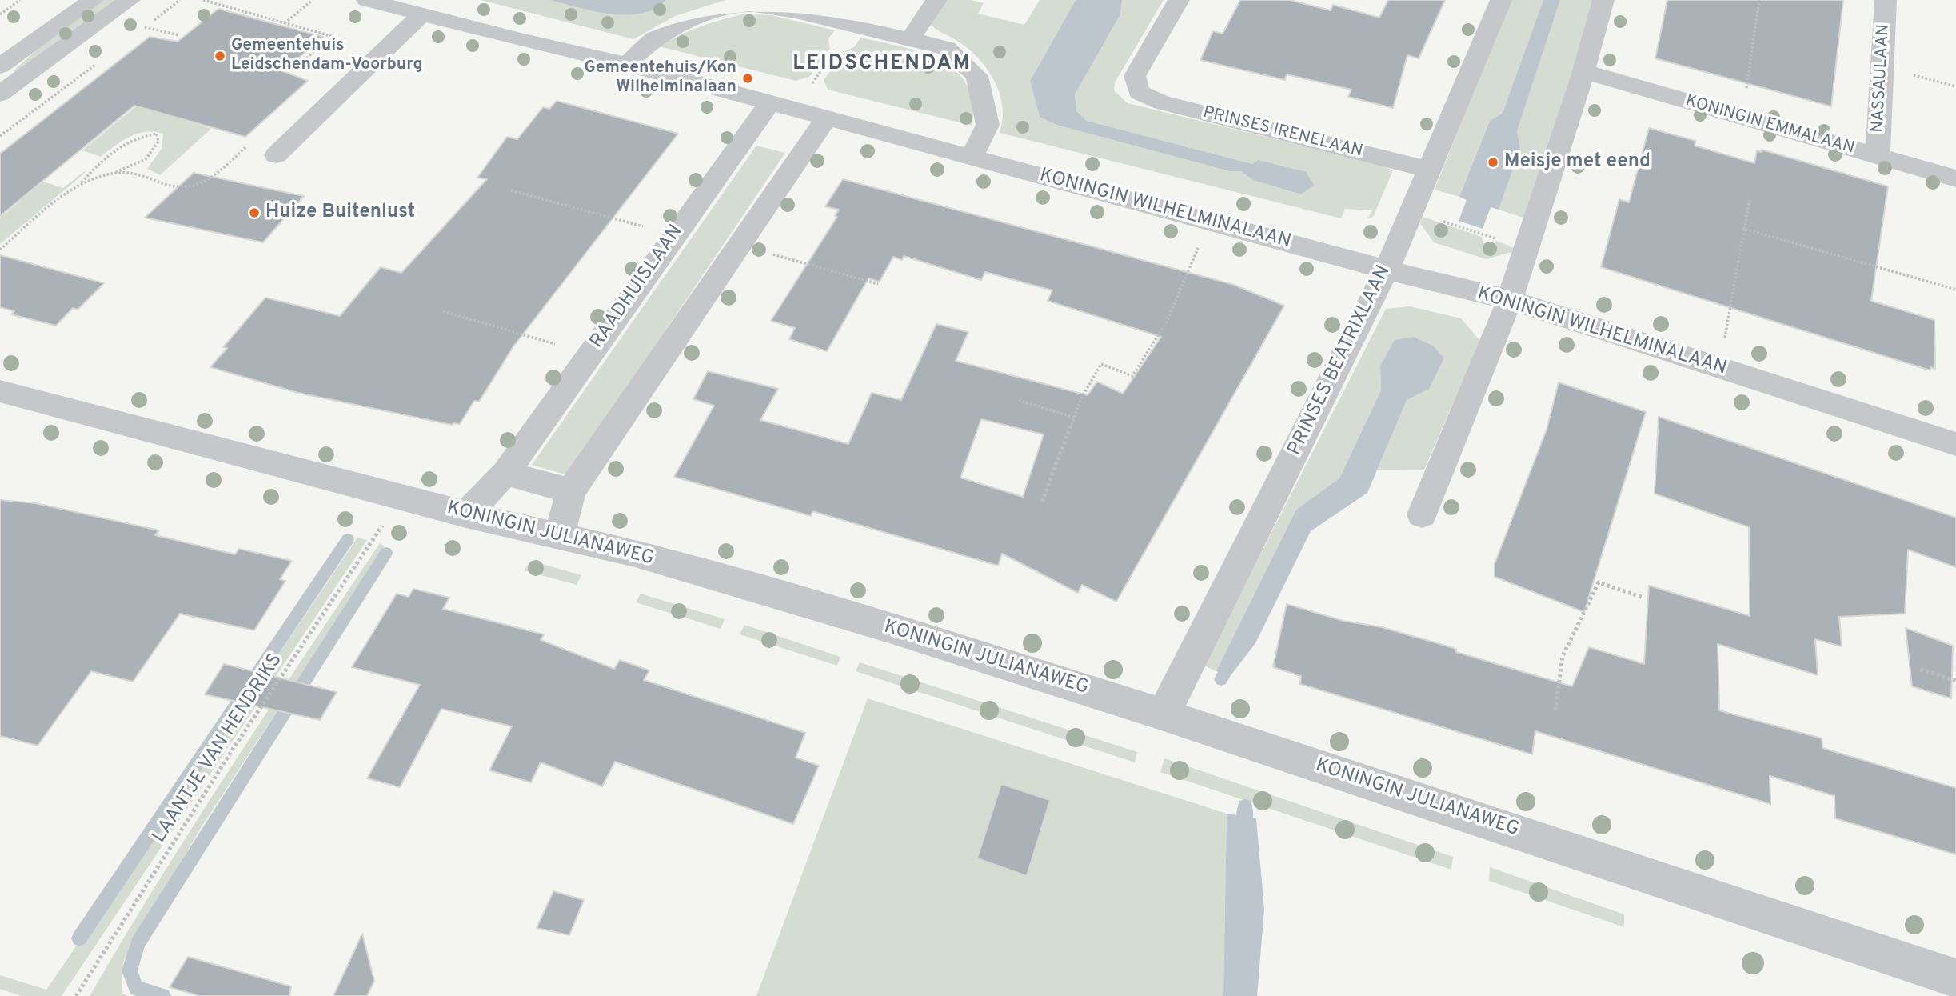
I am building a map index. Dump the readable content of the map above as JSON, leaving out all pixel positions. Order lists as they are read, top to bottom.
{
  "streets": {
    "street": [
      "NASSAULAAN",
      "KONINGIN EMMALAAN",
      "PRINSES IRENELAAN",
      "KONINGIN WILHELMINALAAN",
      "RAADHUISLAAN",
      "PRINSES BEATRIXLAAN",
      "KONINGIN JULIANAWEG"
    ],
    "path": ["LAANTJE VAN HENDRIKS"]
  },
  "crossings": [
    ["NASSAULAAN", "KONINGIN EMMALAAN"],
    ["PRINSES IRENELAAN", "PRINSES BEATRIXLAAN"],
    ["KONINGIN WILHELMINALAAN", "RAADHUISLAAN"],
    ["KONINGIN WILHELMINALAAN", "PRINSES BEATRIXLAAN"],
    ["RAADHUISLAAN", "KONINGIN JULIANAWEG"],
    ["PRINSES BEATRIXLAAN", "KONINGIN JULIANAWEG"]
  ],
  "districts": ["LEIDSCHENDAM"],
  "places": [
    "Gemeentehuis Leidschendam-Voorburg",
    "Gemeentehuis/Kon Wilhelminalaan",
    "Meisje met eend",
    "Huize Buitenlust"
  ]
}
